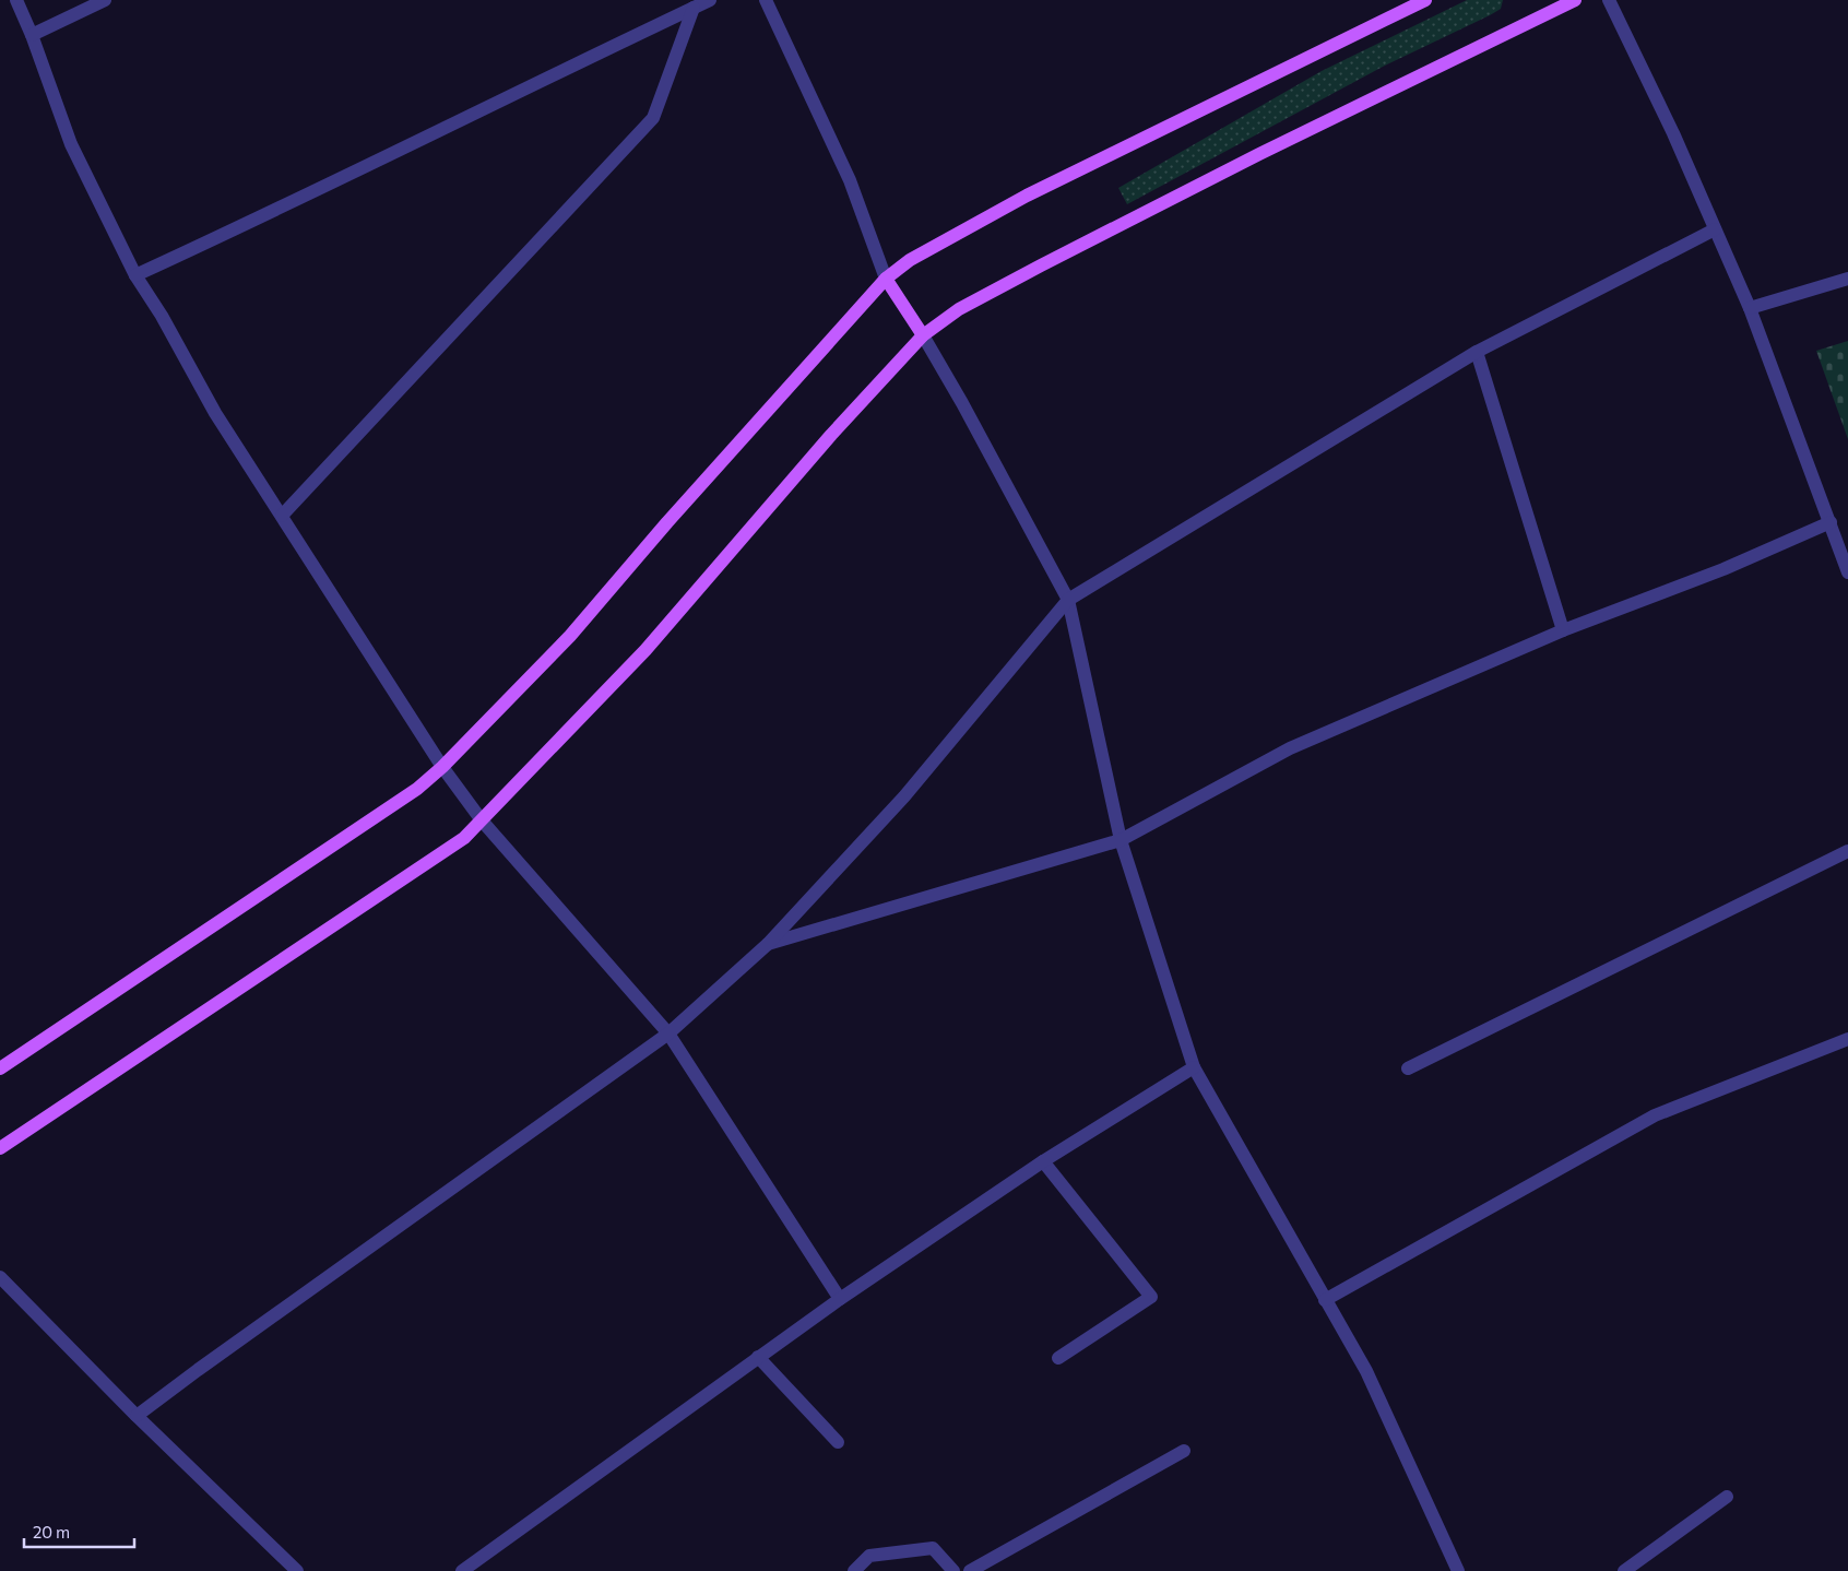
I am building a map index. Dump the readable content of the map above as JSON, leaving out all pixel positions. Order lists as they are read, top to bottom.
{
  "scale_bar": "20 m"
}
